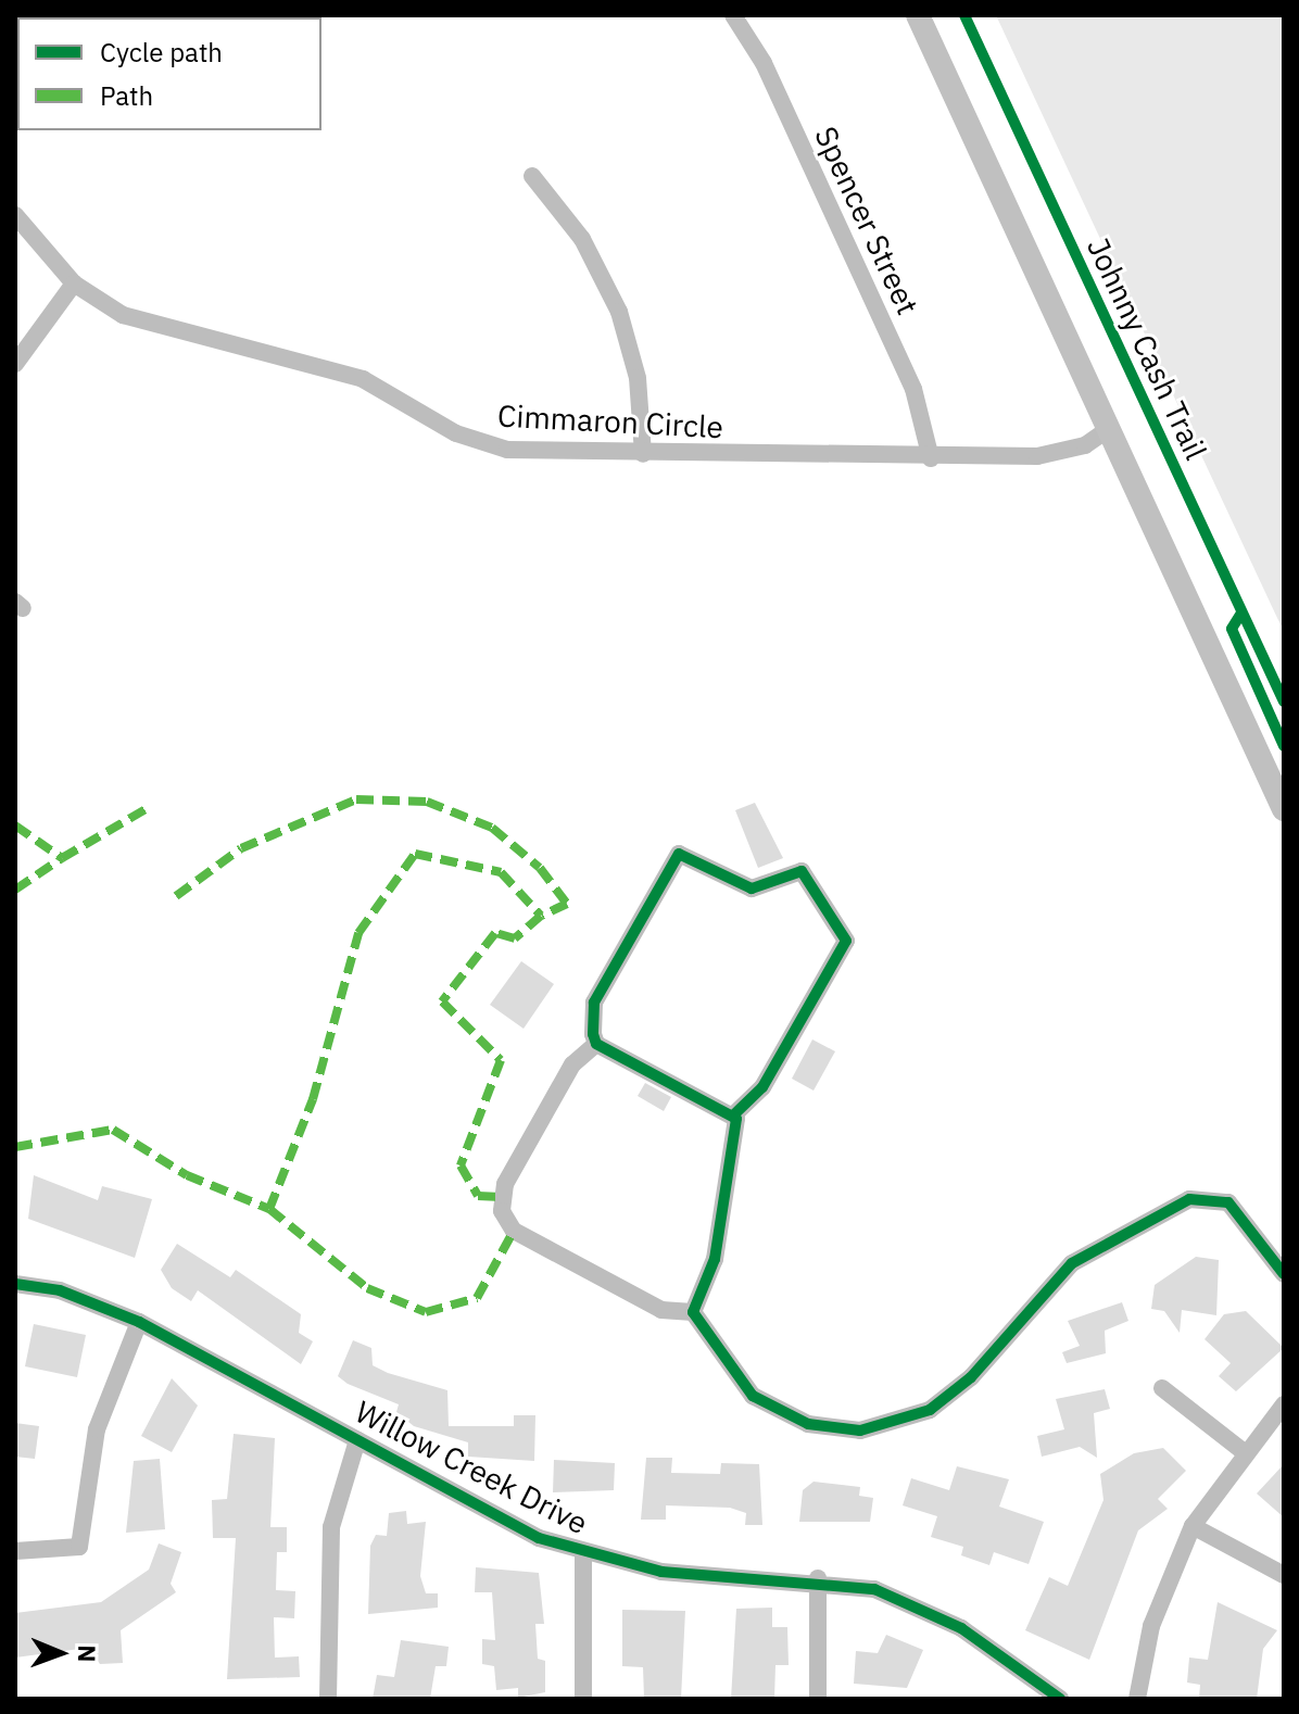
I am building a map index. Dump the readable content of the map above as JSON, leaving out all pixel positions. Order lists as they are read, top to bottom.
{
  "streets": {
    "street": ["Spencer Street", "Cimmaron Circle", "Willow Creek Drive"],
    "cycle path": ["Johnny Cash Trail"]
  },
  "crossings": [
    ["Spencer Street", "Cimmaron Circle"]
  ],
  "legend": ["Cycle path", "Path"],
  "north": "right"
}
